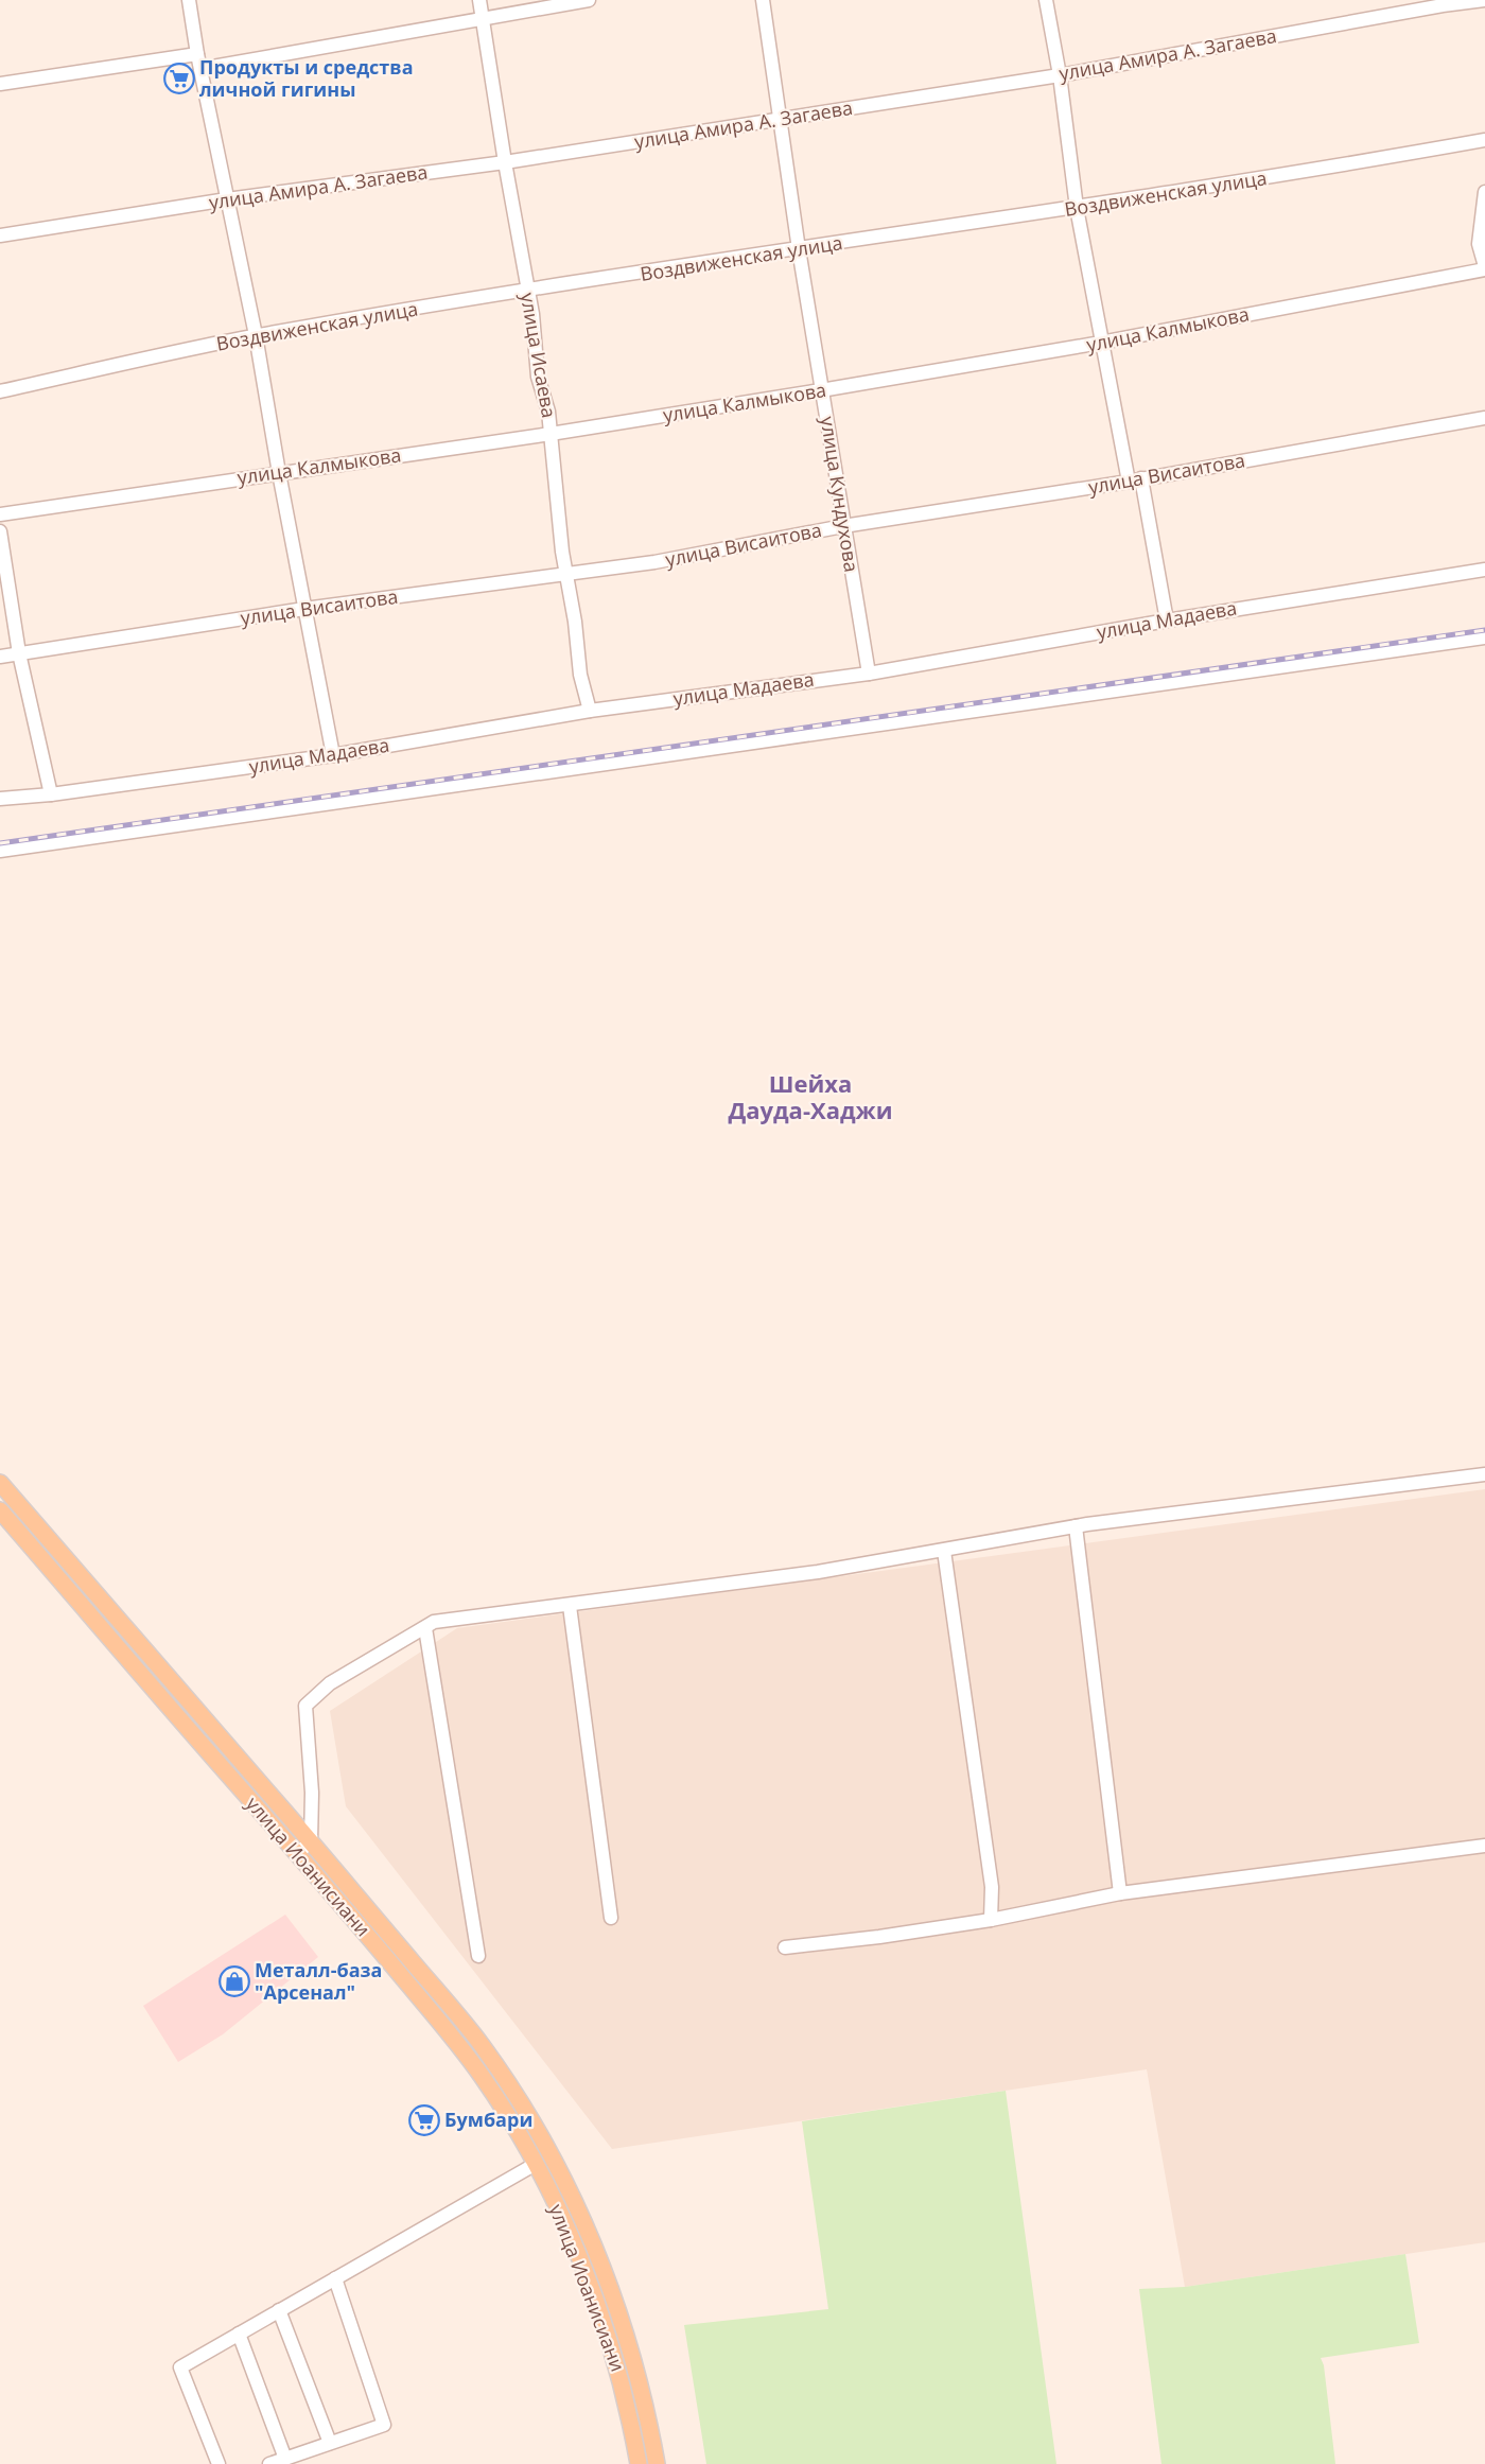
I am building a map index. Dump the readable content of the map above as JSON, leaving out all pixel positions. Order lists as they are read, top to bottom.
{
  "streets": {
    "main road": ["улица Иоанисиани"],
    "street": [
      "улица Амира А. Загаева",
      "Воздвиженская улица",
      "улица Калмыкова",
      "улица Исаева",
      "улица Висаитова",
      "улица Кундухова",
      "улица Мадаева"
    ]
  },
  "crossings": [
    ["улица Амира А. Загаева", "улица Исаева"],
    ["улица Амира А. Загаева", "улица Кундухова"],
    ["Воздвиженская улица", "улица Исаева"],
    ["Воздвиженская улица", "улица Кундухова"],
    ["улица Калмыкова", "улица Исаева"],
    ["улица Калмыкова", "улица Кундухова"],
    ["улица Исаева", "улица Висаитова"],
    ["улица Исаева", "улица Мадаева"],
    ["улица Висаитова", "улица Кундухова"],
    ["улица Кундухова", "улица Мадаева"]
  ],
  "districts": ["Шейха Дауда-Хаджи"],
  "places": {
    "supermarket": ["Продукты и средства личной гигины", "Бумбари"],
    "shop": ["Металл-база \"Арсенал\""]
  }
}
